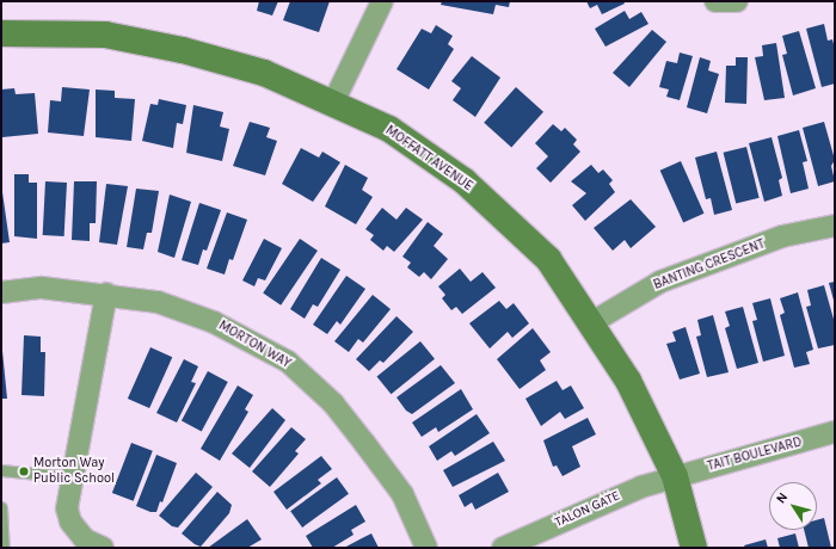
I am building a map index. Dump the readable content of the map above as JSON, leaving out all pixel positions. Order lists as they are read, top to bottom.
{
  "streets": {
    "street": [
      "MOFFATT AVENUE",
      "BANTING CRESCENT",
      "MORTON WAY",
      "TAIT BOULEVARD",
      "TALON GATE"
    ]
  },
  "crossings": [
    ["MOFFATT AVENUE", "BANTING CRESCENT"],
    ["MOFFATT AVENUE", "TAIT BOULEVARD"],
    ["MOFFATT AVENUE", "TALON GATE"],
    ["TAIT BOULEVARD", "TALON GATE"]
  ],
  "places": ["Morton Way Public School"],
  "north": "top left"
}
